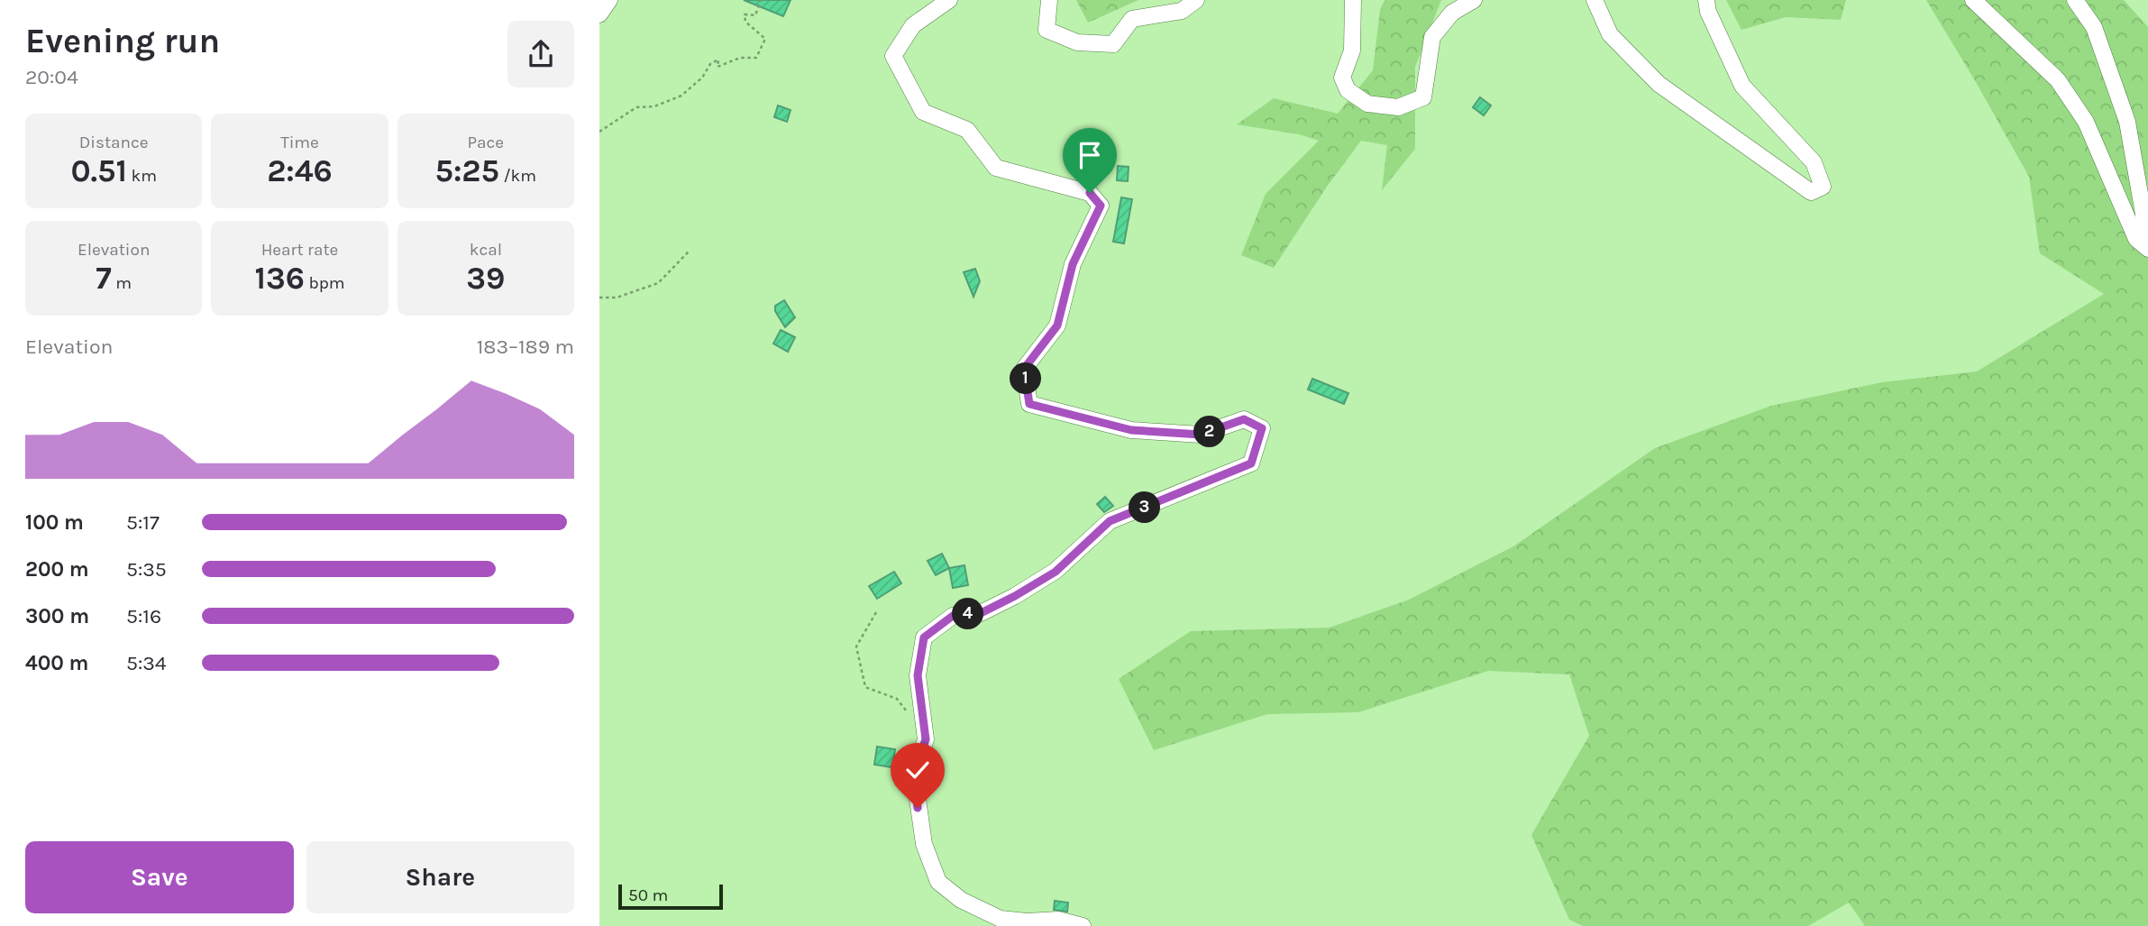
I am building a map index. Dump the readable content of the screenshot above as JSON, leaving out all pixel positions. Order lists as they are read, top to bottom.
{
  "scale_bar": "50 m",
  "page": {
    "heading": ["Evening run", "20:04"],
    "stats": [
      ["Distance", "0.51 km"],
      ["Time", "2:46"],
      ["Pace", "5:25 /km"],
      ["Elevation", "7 m"],
      ["Heart rate", "136 bpm"],
      ["kcal", "39"]
    ],
    "chart": ["Elevation", "183–189 m"],
    "pins": [
      "1",
      "2",
      "3",
      "4"
    ],
    "list": [
      {
        "name": "100 m",
        "note": "5:17"
      },
      {
        "name": "200 m",
        "note": "5:35"
      },
      {
        "name": "300 m",
        "note": "5:16"
      },
      {
        "name": "400 m",
        "note": "5:34"
      }
    ],
    "buttons": ["Save", "Share"],
    "scale": "50 m"
  }
}
